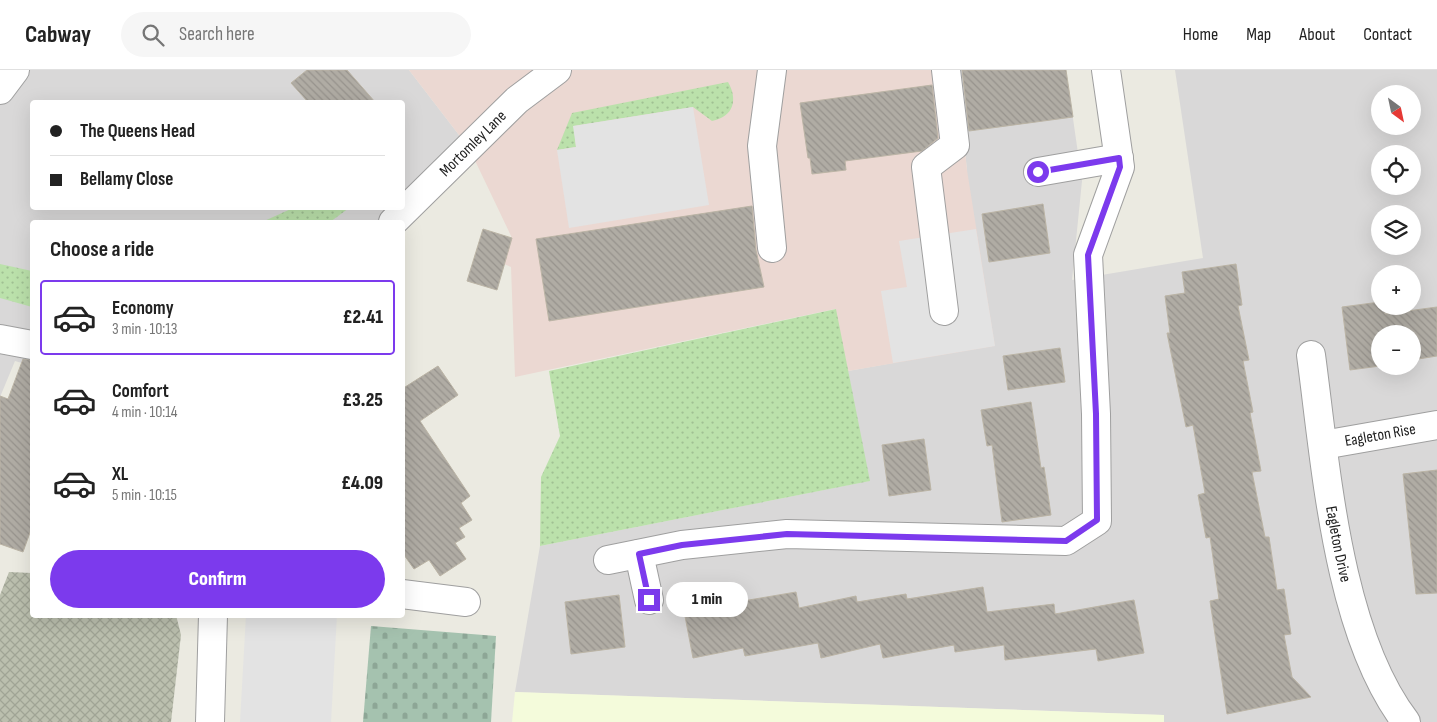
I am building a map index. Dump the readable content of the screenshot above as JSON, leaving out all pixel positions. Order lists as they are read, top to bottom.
{
  "streets": {
    "street": ["Mortomley Lane", "Eagleton Rise", "Eagleton Drive"]
  },
  "crossings": [
    ["Eagleton Rise", "Eagleton Drive"]
  ],
  "north": "bottom right",
  "page": {
    "header": "Cabway",
    "search": "Search here",
    "nav": [
      "Home",
      "Map",
      "About",
      "Contact"
    ],
    "map_buttons": ["+", "−"],
    "banner": ["The Queens Head", "Bellamy Close"],
    "heading": "Choose a ride",
    "list": [
      {
        "name": "Economy",
        "note": "3 min · 10:13",
        "value": "£2.41"
      },
      {
        "name": "Comfort",
        "note": "4 min · 10:14",
        "value": "£3.25"
      },
      {
        "name": "XL",
        "note": "5 min · 10:15",
        "value": "£4.09"
      }
    ],
    "buttons": "Confirm",
    "bubble": "1 min"
  }
}
